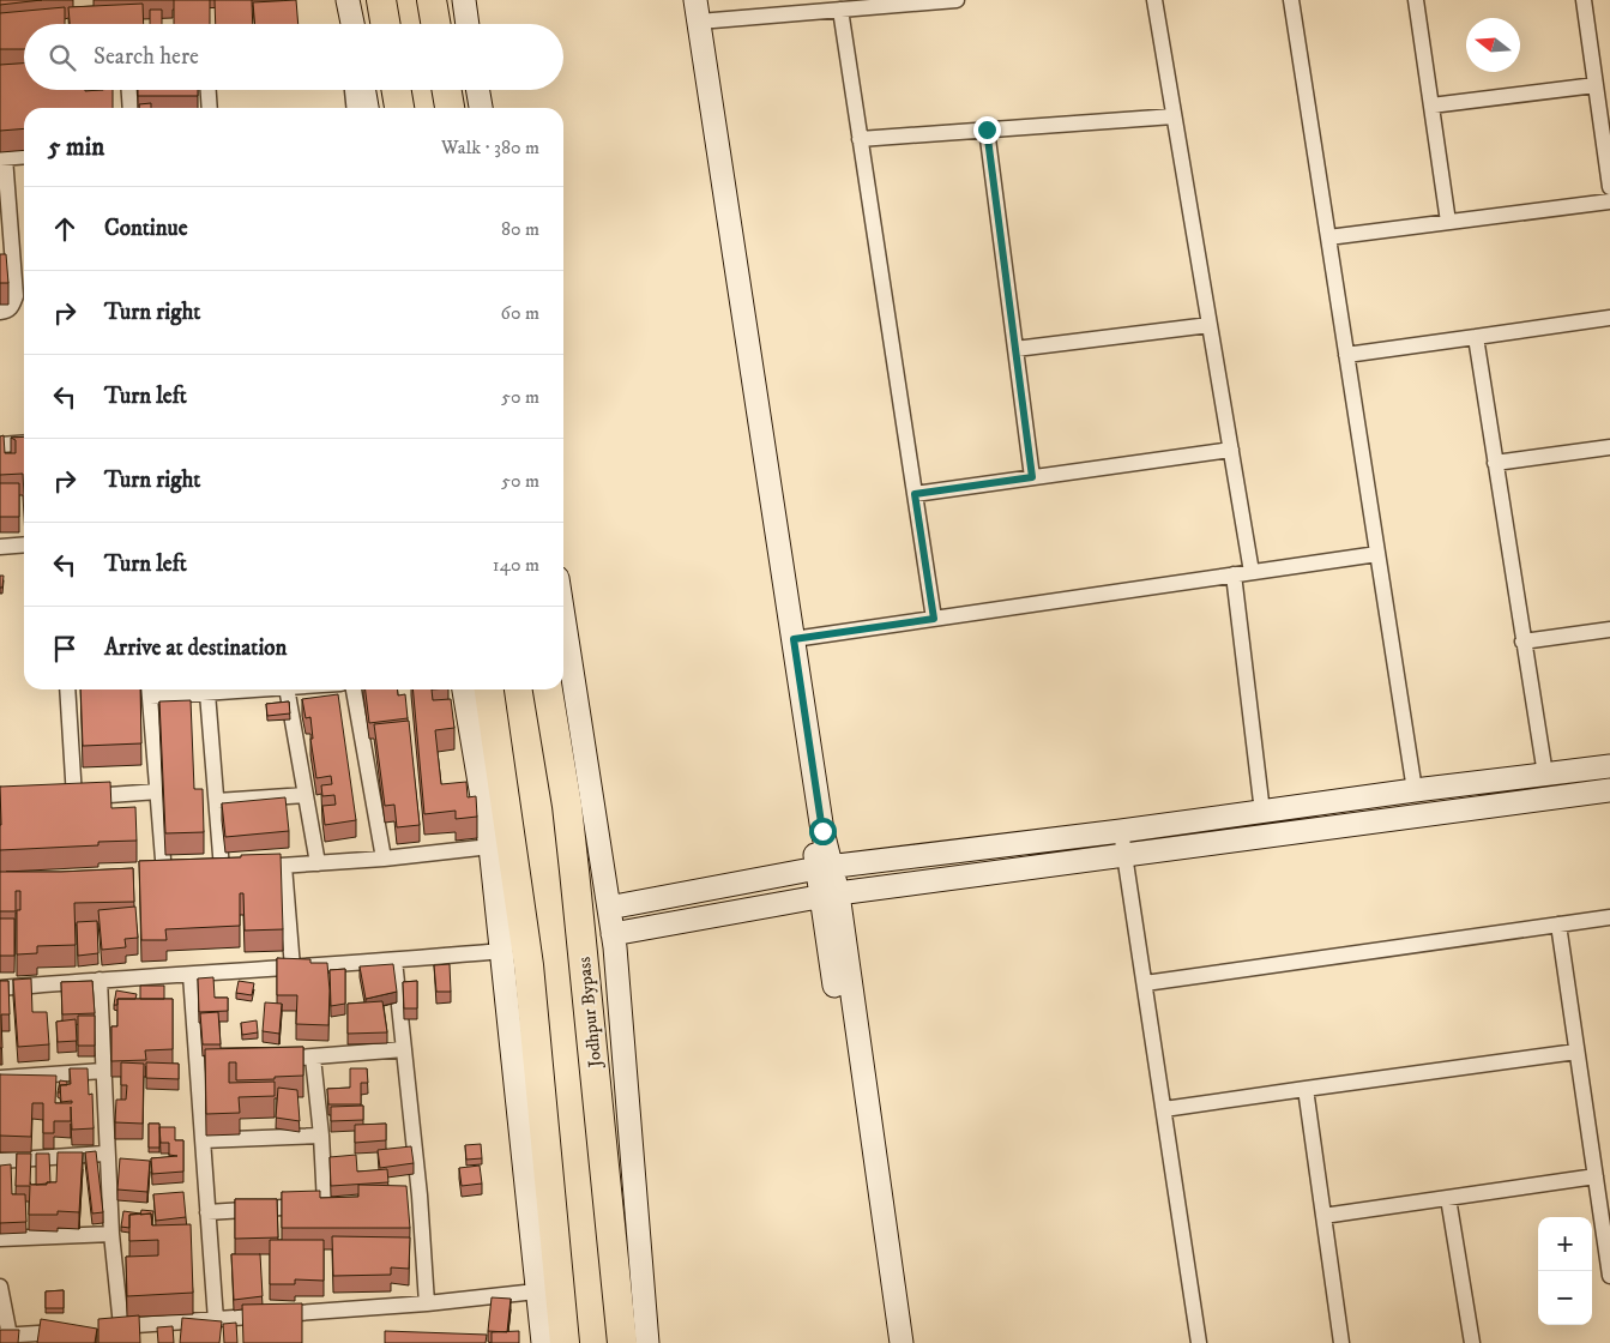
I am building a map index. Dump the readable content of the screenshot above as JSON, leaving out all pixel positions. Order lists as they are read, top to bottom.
{
  "streets": {
    "highway": ["Jodhpur Bypass"]
  },
  "north": "left",
  "page": {
    "search": "Search here",
    "heading": ["5 min", "Walk · 380 m"],
    "list": [
      ["Continue", "80 m"],
      ["Turn right", "60 m"],
      ["Turn left", "50 m"],
      ["Turn right", "50 m"],
      ["Turn left", "140 m"],
      "Arrive at destination"
    ],
    "map_buttons": ["+", "−"]
  }
}
